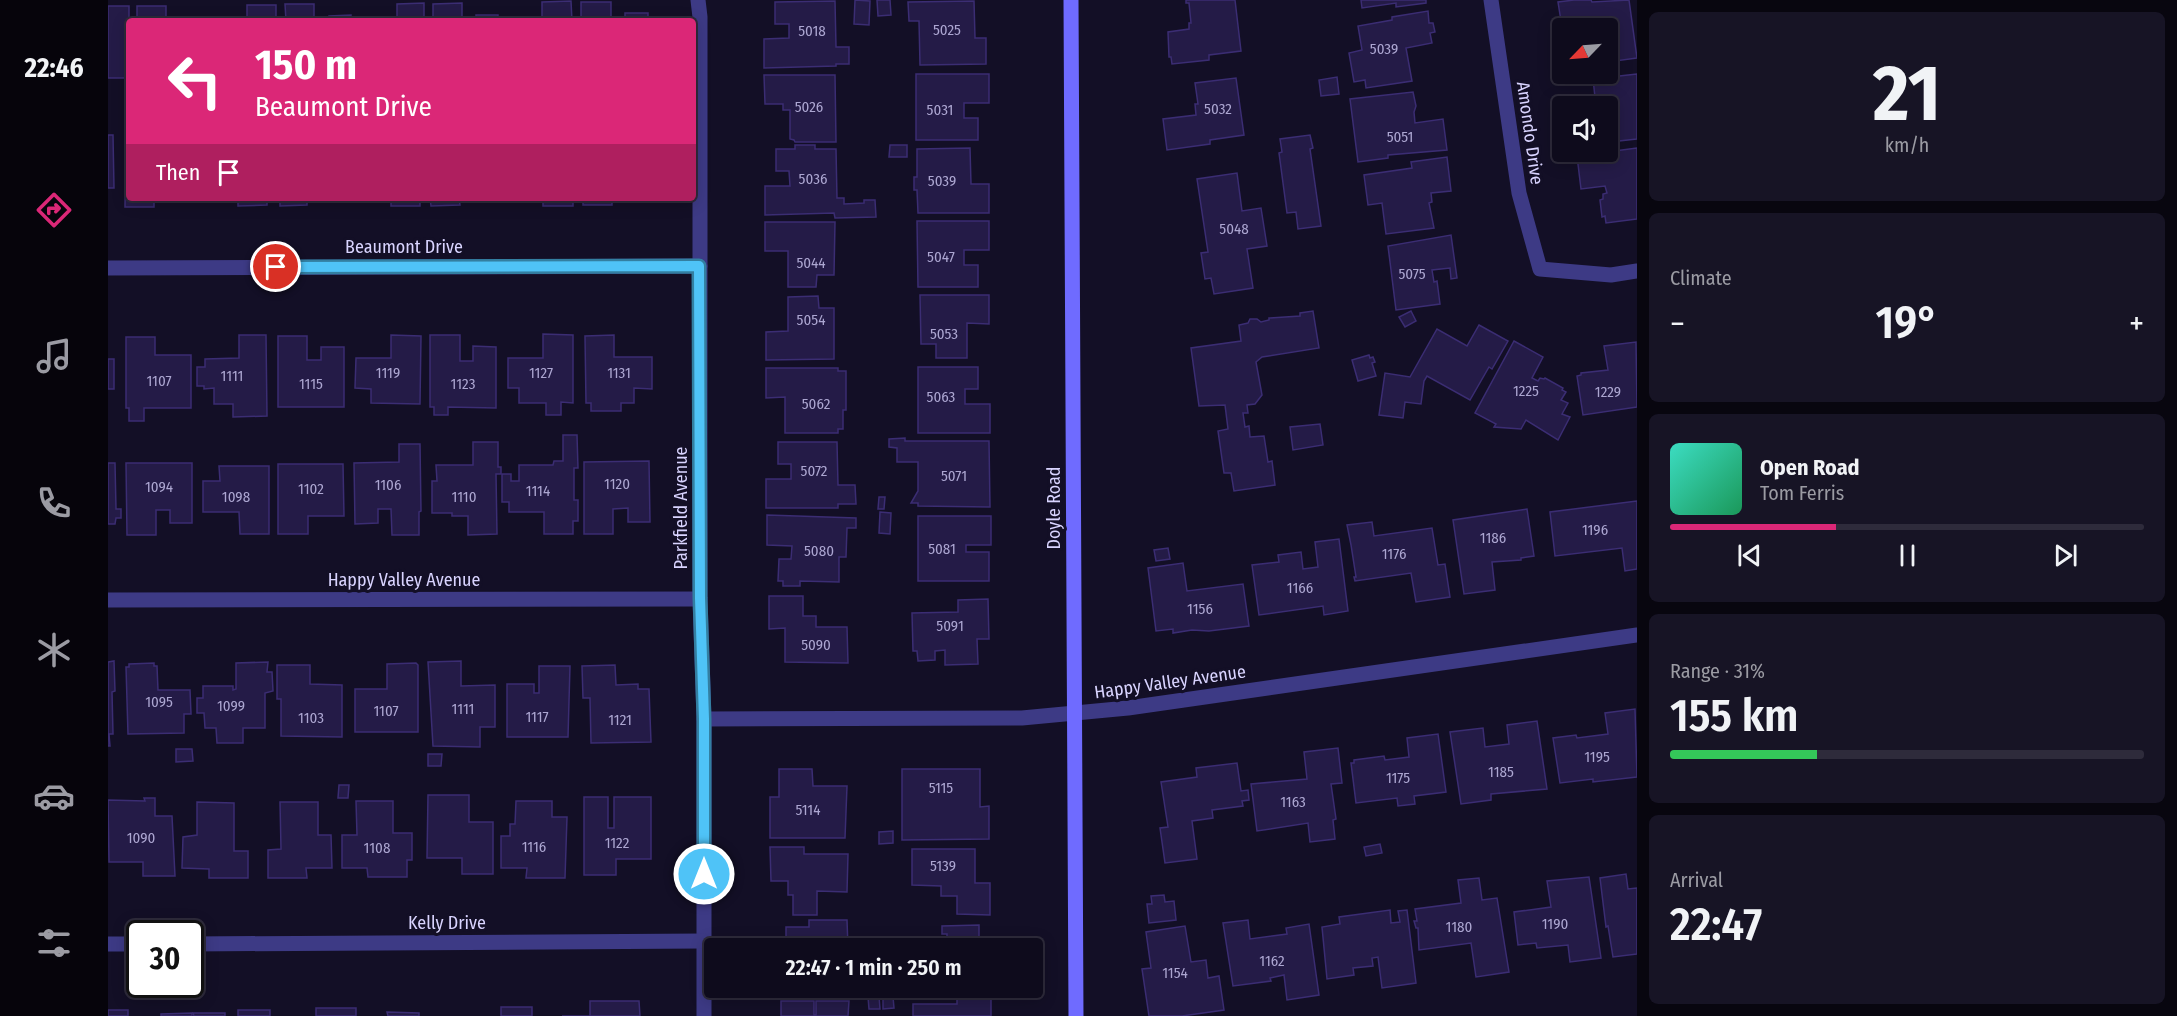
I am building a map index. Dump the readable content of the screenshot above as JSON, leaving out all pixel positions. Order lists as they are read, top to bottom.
{
  "streets": {
    "main road": ["Doyle Road"],
    "street": [
      "Amondo Drive",
      "Beaumont Drive",
      "Parkfield Avenue",
      "Happy Valley Avenue",
      "Kelly Drive"
    ]
  },
  "crossings": [
    ["Beaumont Drive", "Parkfield Avenue"],
    ["Parkfield Avenue", "Happy Valley Avenue"],
    ["Parkfield Avenue", "Kelly Drive"],
    ["Doyle Road", "Happy Valley Avenue"]
  ],
  "house_numbers": [
    "5025",
    "5018",
    "5039",
    "5026",
    "5032",
    "5031",
    "5051",
    "5036",
    "5039",
    "5048",
    "5047",
    "5044",
    "5075",
    "5054",
    "5053",
    "1119",
    "1127",
    "1131",
    "1111",
    "1107",
    "1115",
    "1123",
    "1225",
    "1229",
    "5063",
    "5062",
    "5072",
    "5071",
    "1120",
    "1106",
    "1094",
    "1102",
    "1114",
    "1098",
    "1110",
    "1196",
    "1186",
    "5081",
    "5080",
    "1176",
    "1166",
    "1156",
    "5091",
    "5090",
    "1095",
    "1099",
    "1111",
    "1107",
    "1117",
    "1103",
    "1121",
    "1195",
    "1185",
    "1175",
    "5115",
    "1163",
    "5114",
    "1090",
    "1122",
    "1116",
    "1108",
    "5139",
    "1190",
    "1180",
    "1162",
    "1154"
  ],
  "north": "bottom left",
  "page": {
    "tabs": "22:46",
    "tile": [
      ["21", "km/h"],
      "Climate",
      ["Range · 31%", "155 km"],
      ["Arrival", "22:47"]
    ],
    "turn": ["150 m", "Beaumont Drive"],
    "then": "Then",
    "heat": ["−", "19°", "+"],
    "song": ["Open Road", "Tom Ferris"],
    "limit": "30",
    "trip": "22:47 · 1 min · 250 m"
  }
}
